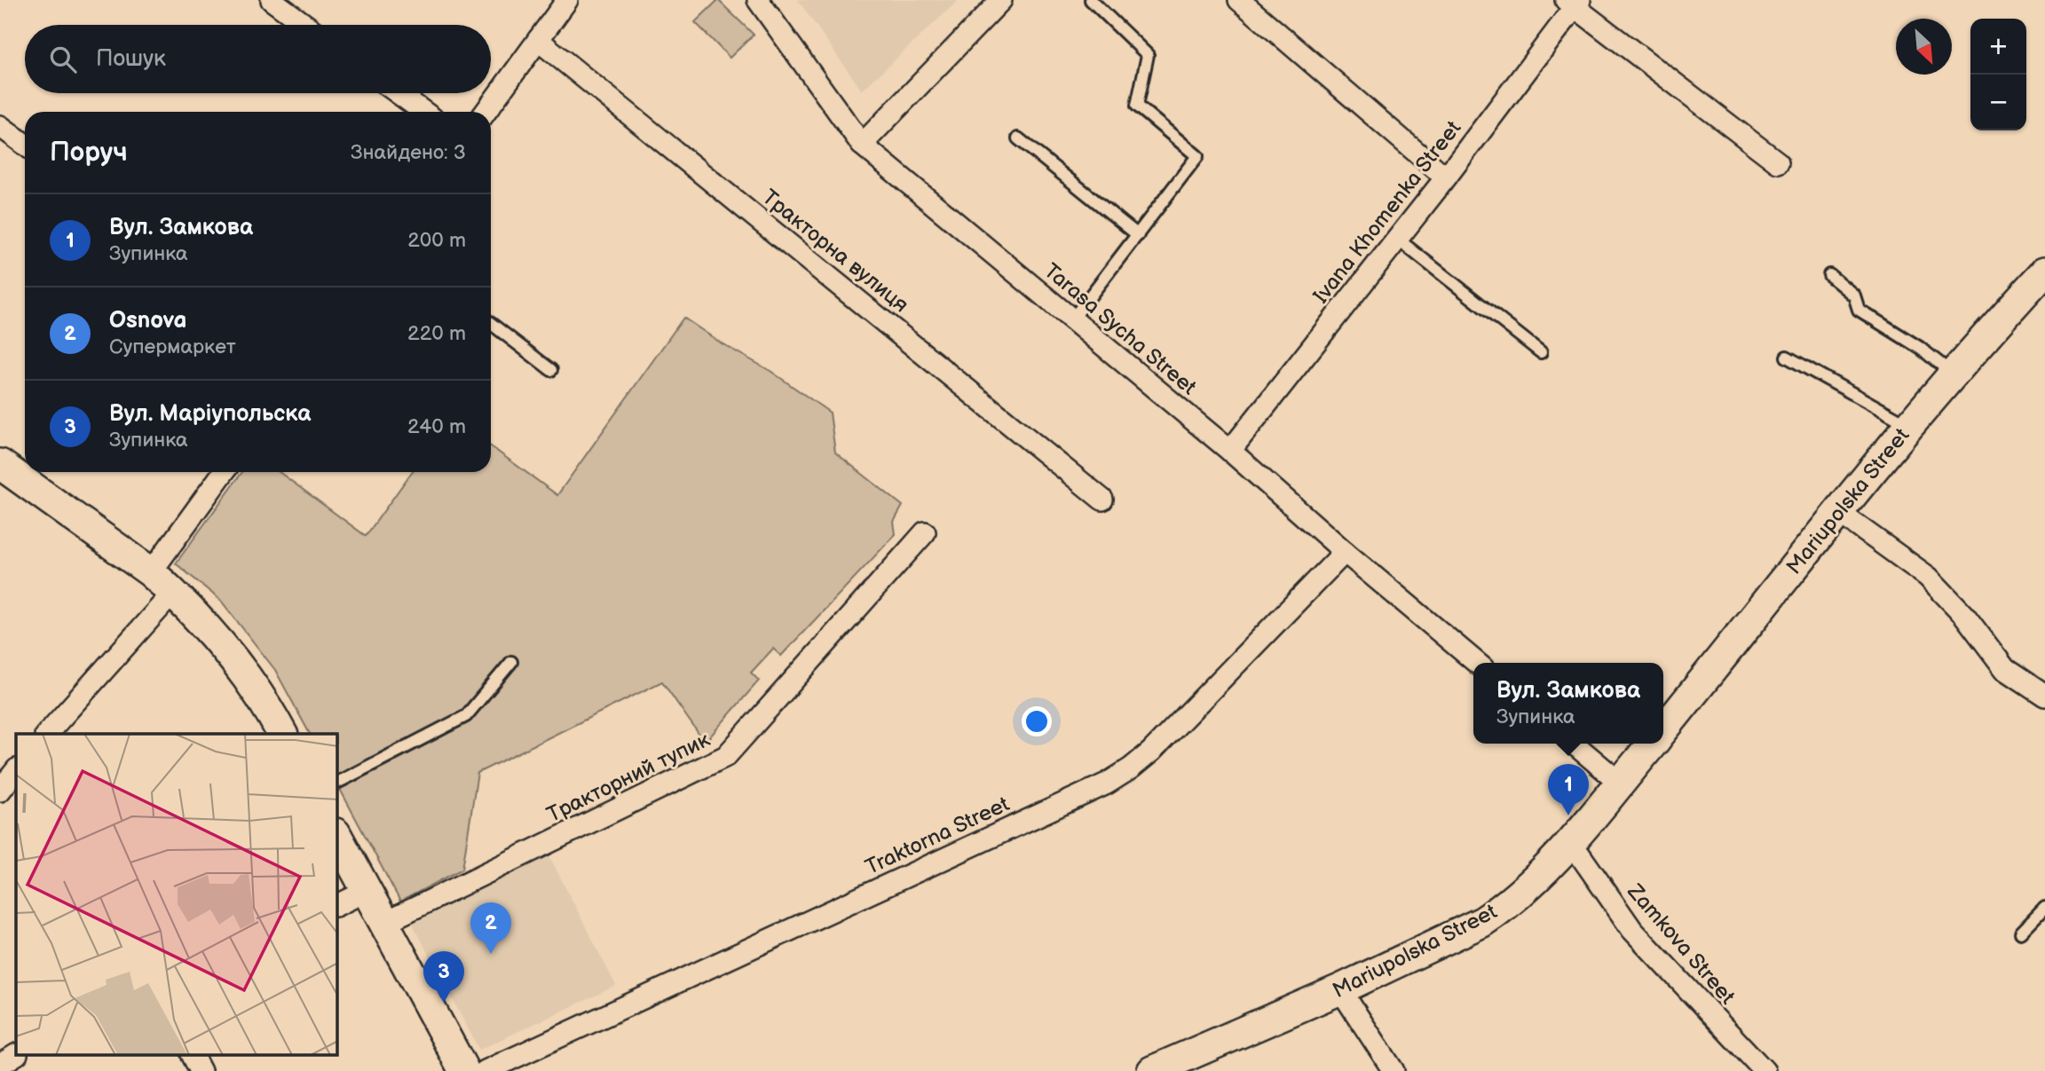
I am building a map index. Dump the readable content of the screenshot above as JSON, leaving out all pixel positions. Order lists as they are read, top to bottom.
{
  "streets": {
    "main road": ["Mariupolska Street"],
    "street": [
      "Ivana Khomenka Street",
      "Тракторна вулиця",
      "Tarasa Sycha Street",
      "Тракторний тупик",
      "Traktorna Street",
      "Zamkova Street"
    ]
  },
  "crossings": [
    ["Ivana Khomenka Street", "Tarasa Sycha Street"],
    ["Tarasa Sycha Street", "Traktorna Street"],
    ["Mariupolska Street", "Zamkova Street"]
  ],
  "north": "bottom right",
  "page": {
    "map_buttons": ["+", "−"],
    "search": "Пошук",
    "heading": ["Поруч", "Знайдено: 3"],
    "list": [
      {
        "mark": "1",
        "name": "Вул. Замкова",
        "note": "Зупинка",
        "value": "200 m"
      },
      {
        "mark": "2",
        "name": "Osnova",
        "note": "Супермаркет",
        "value": "220 m"
      },
      {
        "mark": "3",
        "name": "Вул. Маріупольска",
        "note": "Зупинка",
        "value": "240 m"
      }
    ],
    "popup": ["Вул. Замкова", "Зупинка"],
    "pins": ["1", "2", "3"]
  }
}
